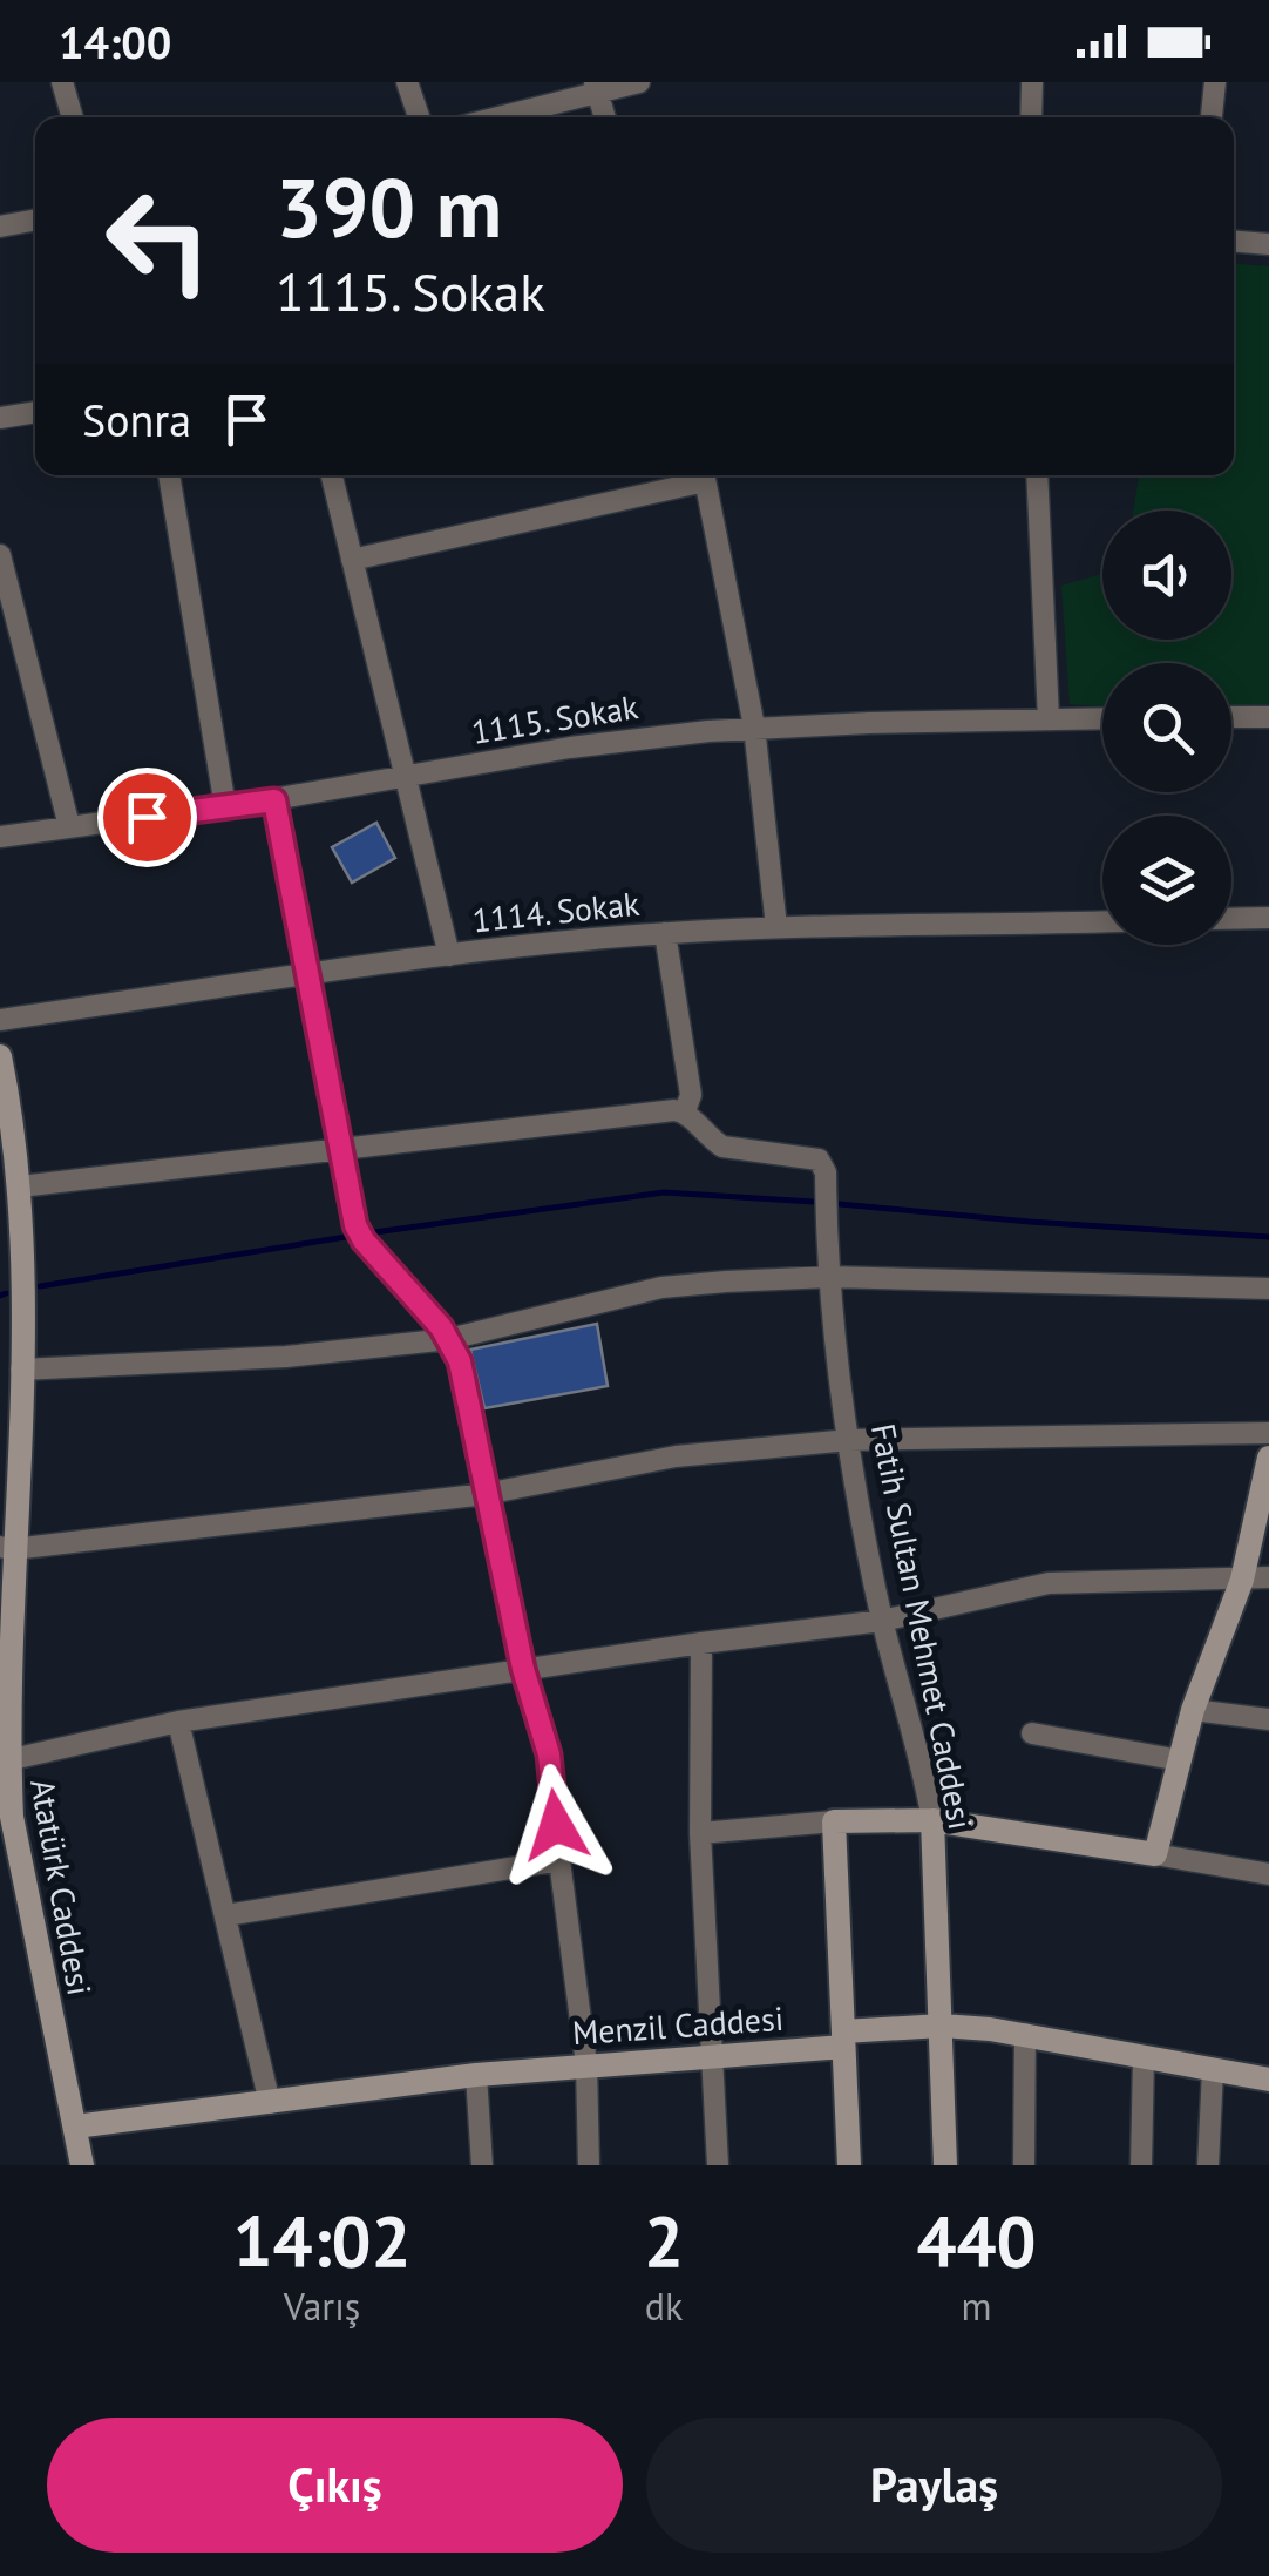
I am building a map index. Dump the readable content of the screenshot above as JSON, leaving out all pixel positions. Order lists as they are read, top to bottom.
{
  "streets": {
    "street": [
      "1115. Sokak",
      "1114. Sokak",
      "Fatih Sultan Mehmet Caddesi",
      "Atatürk Caddesi",
      "Menzil Caddesi"
    ]
  },
  "crossings": [
    ["Fatih Sultan Mehmet Caddesi", "Menzil Caddesi"],
    ["Atatürk Caddesi", "Menzil Caddesi"]
  ],
  "page": {
    "status": "14:00",
    "turn": ["390 m", "1115. Sokak"],
    "then": "Sonra",
    "eta": [
      "14:02",
      "Varış",
      "2",
      "dk",
      "440",
      "m"
    ],
    "buttons": ["Çıkış", "Paylaş"]
  }
}
